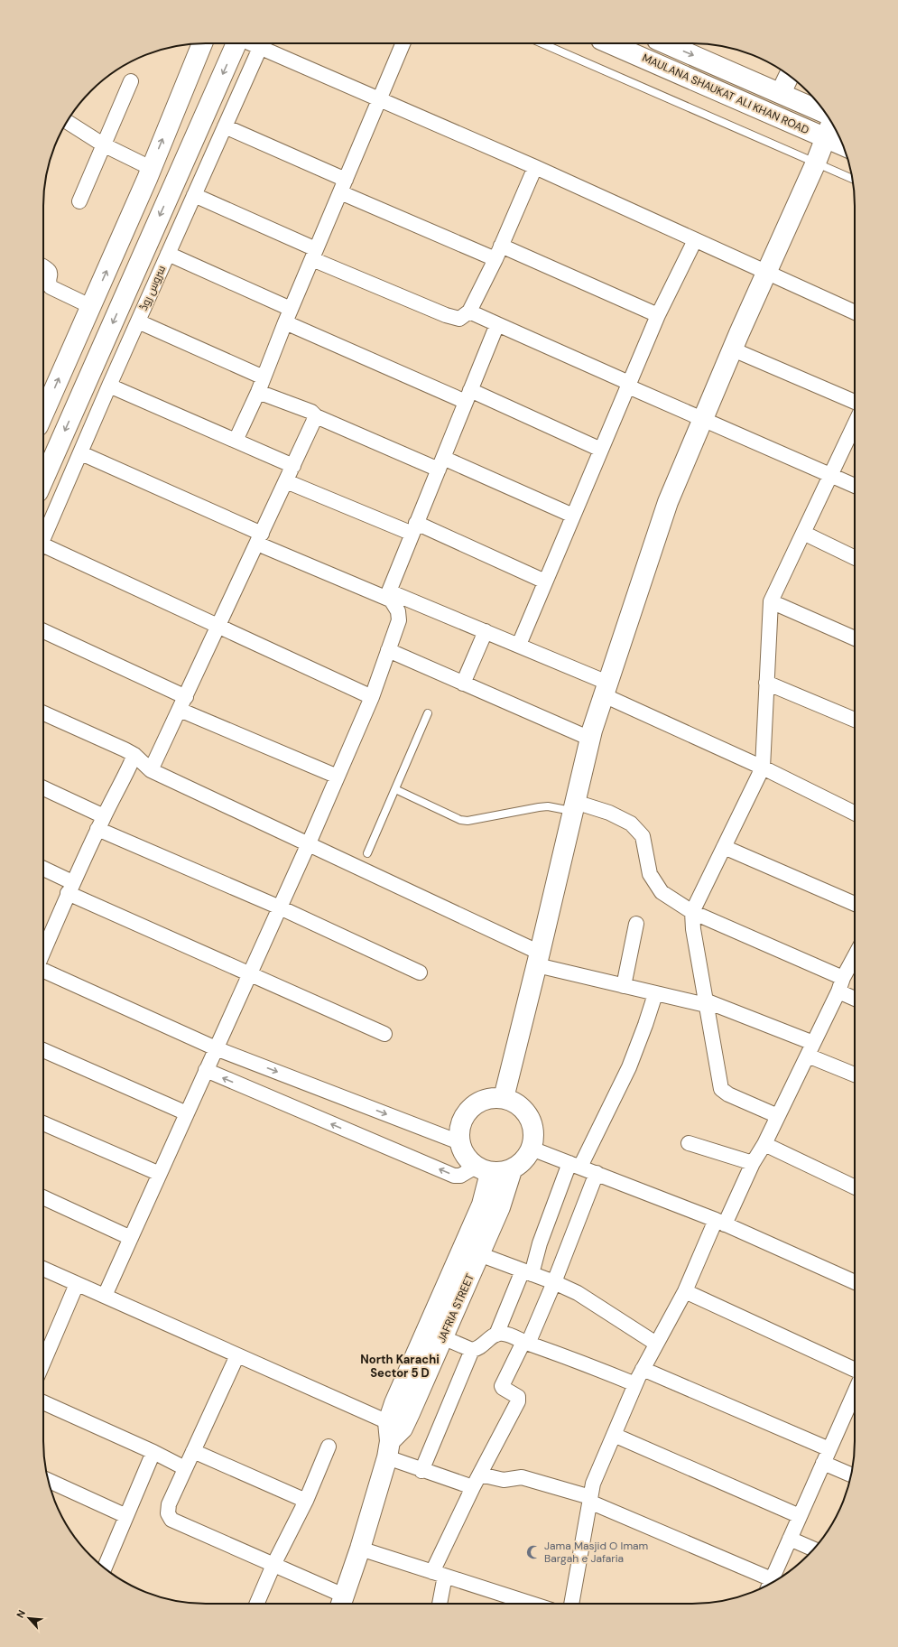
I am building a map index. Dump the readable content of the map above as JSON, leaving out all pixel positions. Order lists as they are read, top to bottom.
{
  "streets": {
    "street": ["MAULANA SHAUKAT ALI KHAN ROAD", "سروس روڈ", "JAFRIA STREET"]
  },
  "districts": ["North Karachi Sector 5 D"],
  "places": {
    "mosque": ["Jama Masjid O Imam Bargah e Jafaria"]
  },
  "north": "top left"
}
